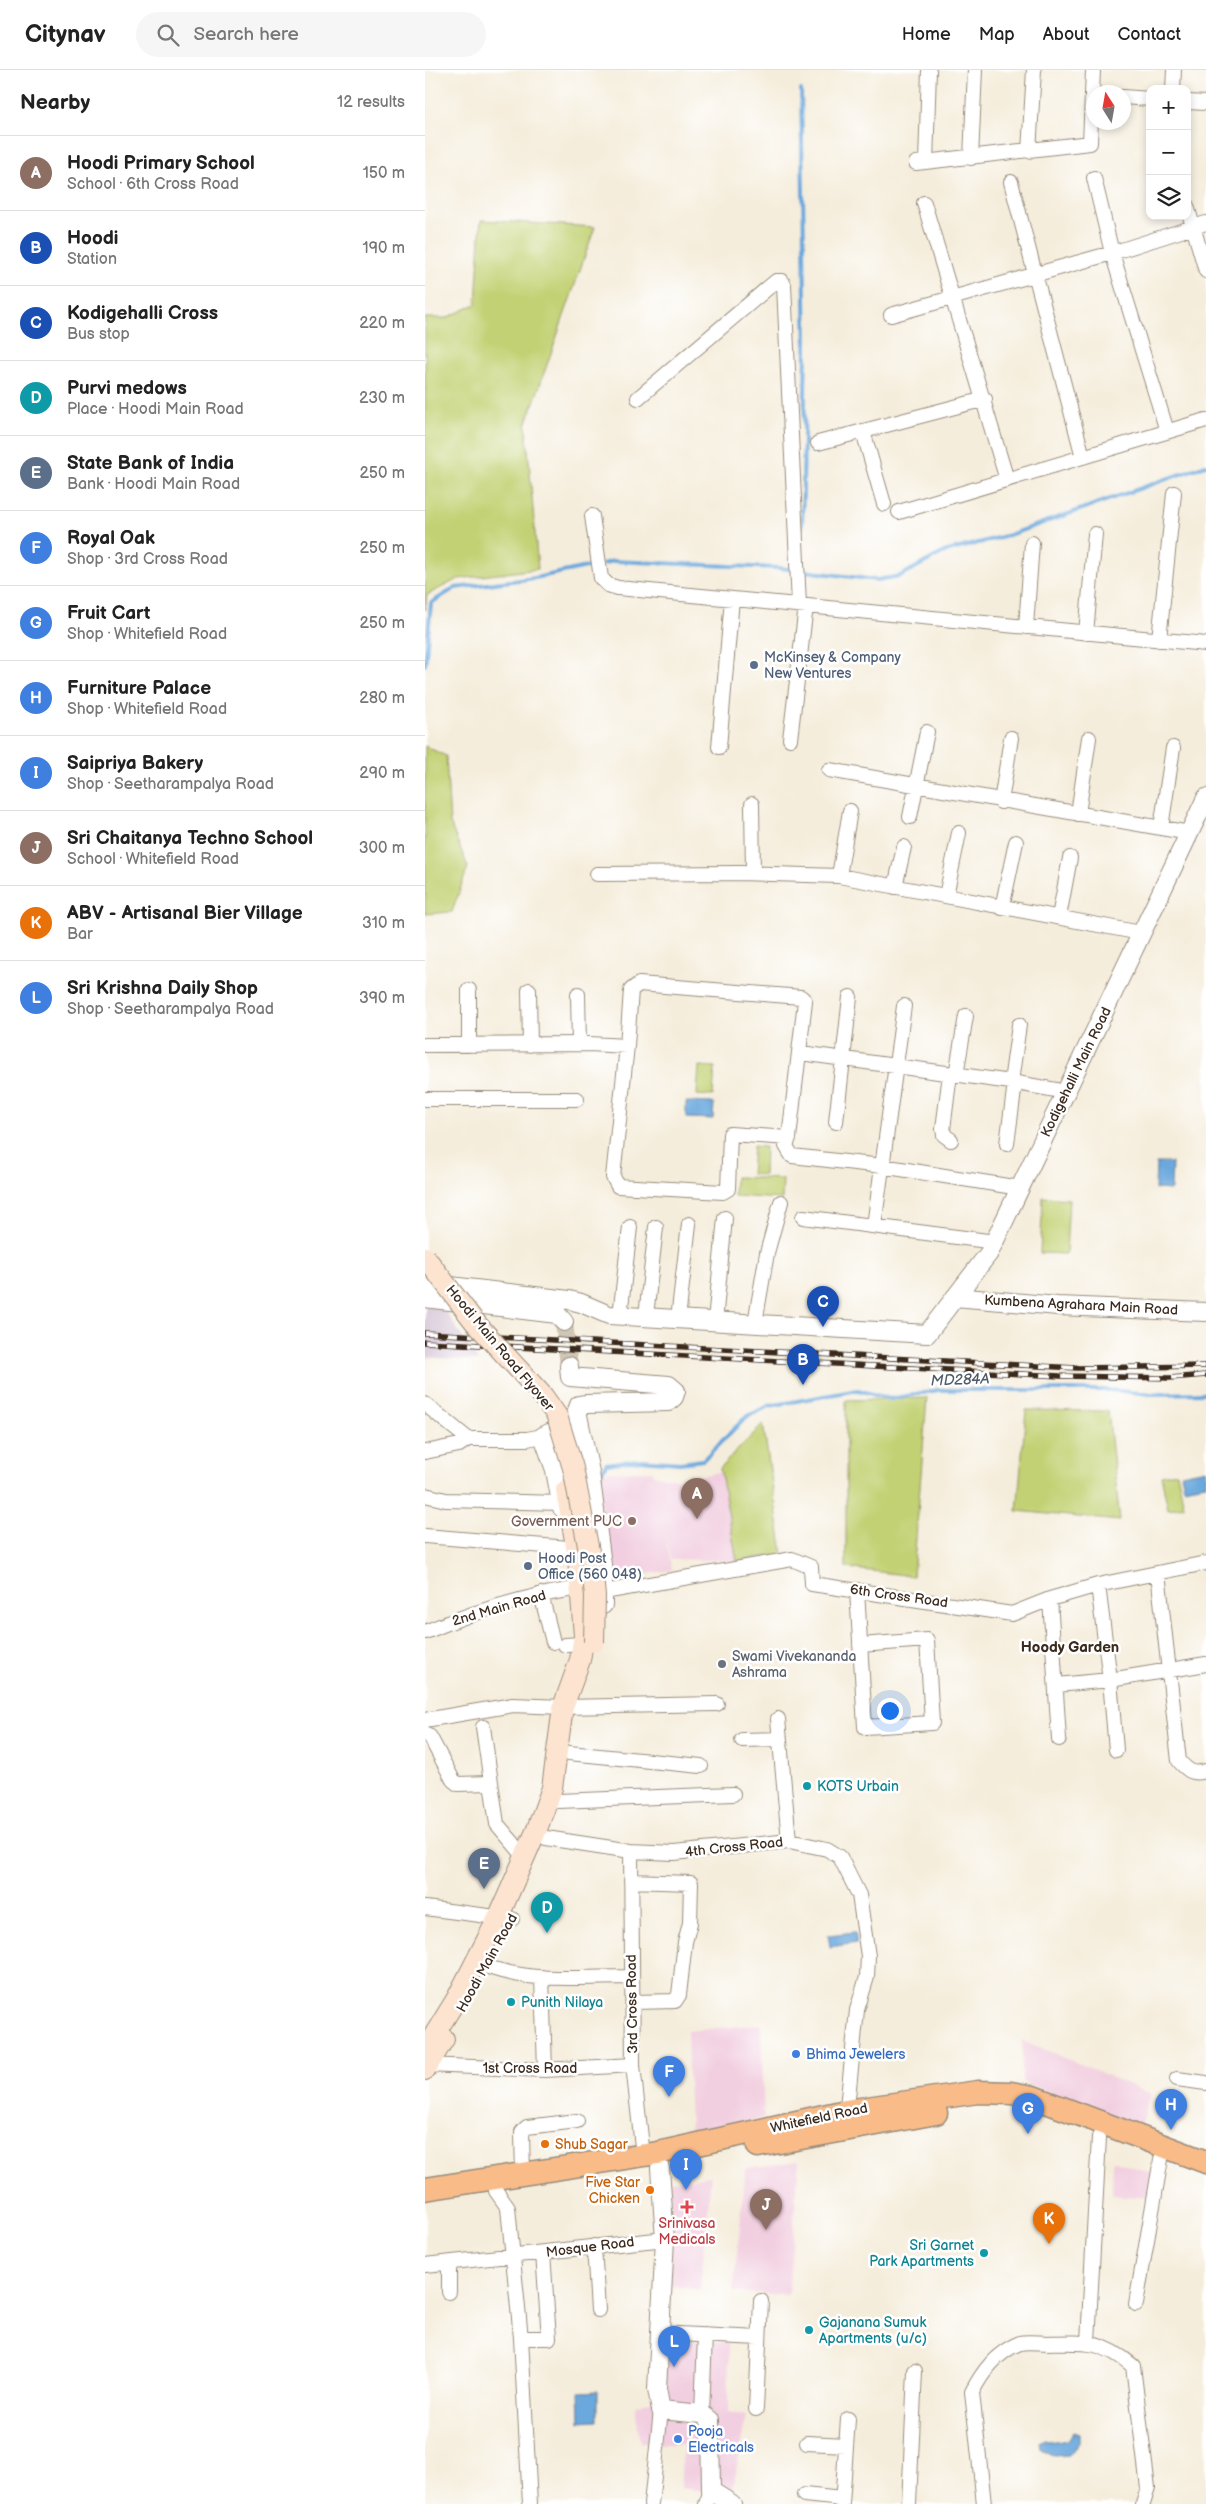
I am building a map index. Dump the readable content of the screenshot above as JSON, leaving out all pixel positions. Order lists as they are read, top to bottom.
{
  "streets": {
    "main road": ["Hoodi Main Road Flyover", "Hoodi Main Road", "Whitefield Road"],
    "street": [
      "Kodigehalli Main Road",
      "Kumbena Agrahara Main Road",
      "6th Cross Road",
      "2nd Main Road",
      "4th Cross Road",
      "3rd Cross Road",
      "1st Cross Road",
      "Mosque Road"
    ]
  },
  "crossings": [
    ["Kodigehalli Main Road", "Kumbena Agrahara Main Road"],
    ["Hoodi Main Road Flyover", "Hoodi Main Road"],
    ["4th Cross Road", "Hoodi Main Road"],
    ["4th Cross Road", "3rd Cross Road"],
    ["4th Cross Road", "Whitefield Road"],
    ["Hoodi Main Road", "1st Cross Road"],
    ["3rd Cross Road", "1st Cross Road"],
    ["3rd Cross Road", "Whitefield Road"]
  ],
  "districts": ["Hoody Garden"],
  "water": ["MD284A"],
  "places": {
    "other": [
      "McKinsey & Company New Ventures",
      "Government PUC",
      "Hoodi Post Office (560 048)",
      "Swami Vivekananda Ashrama",
      "KOTS Urbain",
      "Punith Nilaya",
      "Bhima Jewelers",
      "Shub Sagar",
      "Five Star Chicken",
      "Sri Garnet Park Apartments",
      "Gajanana Sumuk Apartments (u/c)",
      "Pooja Electricals"
    ],
    "health": ["Srinivasa Medicals"]
  },
  "north": "top",
  "page": {
    "header": "Citynav",
    "search": "Search here",
    "nav": [
      "Home",
      "Map",
      "About",
      "Contact"
    ],
    "heading": ["Nearby", "12 results"],
    "map_buttons": ["+", "−"],
    "list": [
      {
        "mark": "A",
        "name": "Hoodi Primary School",
        "note": "School · 6th Cross Road",
        "value": "150 m"
      },
      {
        "mark": "B",
        "name": "Hoodi",
        "note": "Station",
        "value": "190 m"
      },
      {
        "mark": "C",
        "name": "Kodigehalli Cross",
        "note": "Bus stop",
        "value": "220 m"
      },
      {
        "mark": "D",
        "name": "Purvi medows",
        "note": "Place · Hoodi Main Road",
        "value": "230 m"
      },
      {
        "mark": "E",
        "name": "State Bank of India",
        "note": "Bank · Hoodi Main Road",
        "value": "250 m"
      },
      {
        "mark": "F",
        "name": "Royal Oak",
        "note": "Shop · 3rd Cross Road",
        "value": "250 m"
      },
      {
        "mark": "G",
        "name": "Fruit Cart",
        "note": "Shop · Whitefield Road",
        "value": "250 m"
      },
      {
        "mark": "H",
        "name": "Furniture Palace",
        "note": "Shop · Whitefield Road",
        "value": "280 m"
      },
      {
        "mark": "I",
        "name": "Saipriya Bakery",
        "note": "Shop · Seetharampalya Road",
        "value": "290 m"
      },
      {
        "mark": "J",
        "name": "Sri Chaitanya Techno School",
        "note": "School · Whitefield Road",
        "value": "300 m"
      },
      {
        "mark": "K",
        "name": "ABV - Artisanal Bier Village",
        "note": "Bar",
        "value": "310 m"
      },
      {
        "mark": "L",
        "name": "Sri Krishna Daily Shop",
        "note": "Shop · Seetharampalya Road",
        "value": "390 m"
      }
    ],
    "pins": [
      "C",
      "B",
      "A",
      "E",
      "D",
      "F",
      "H",
      "G",
      "I",
      "J",
      "K",
      "L"
    ]
  }
}
